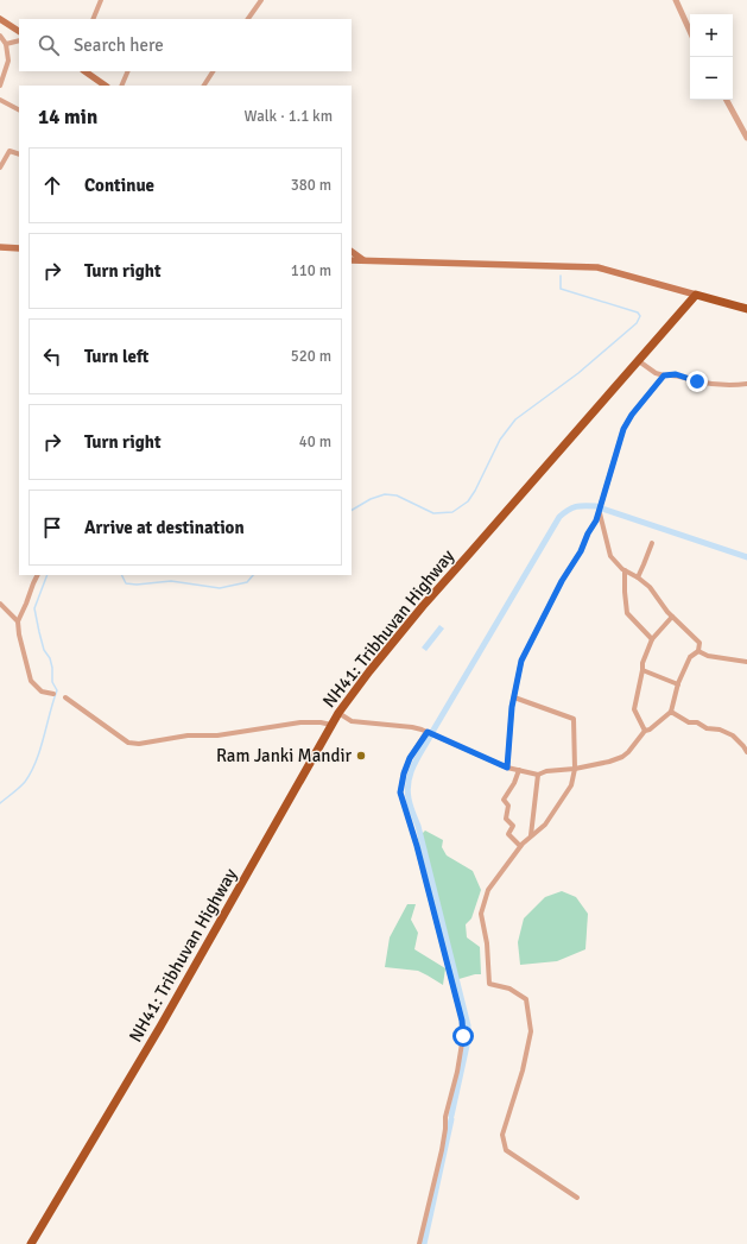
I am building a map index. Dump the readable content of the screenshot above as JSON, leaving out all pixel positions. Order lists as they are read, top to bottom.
{
  "streets": {
    "highway": ["NH41: Tribhuvan Highway"]
  },
  "places": ["Ram Janki Mandir"],
  "page": {
    "map_buttons": ["+", "−"],
    "search": "Search here",
    "heading": ["14 min", "Walk · 1.1 km"],
    "list": [
      ["Continue", "380 m"],
      ["Turn right", "110 m"],
      ["Turn left", "520 m"],
      ["Turn right", "40 m"],
      "Arrive at destination"
    ]
  }
}
